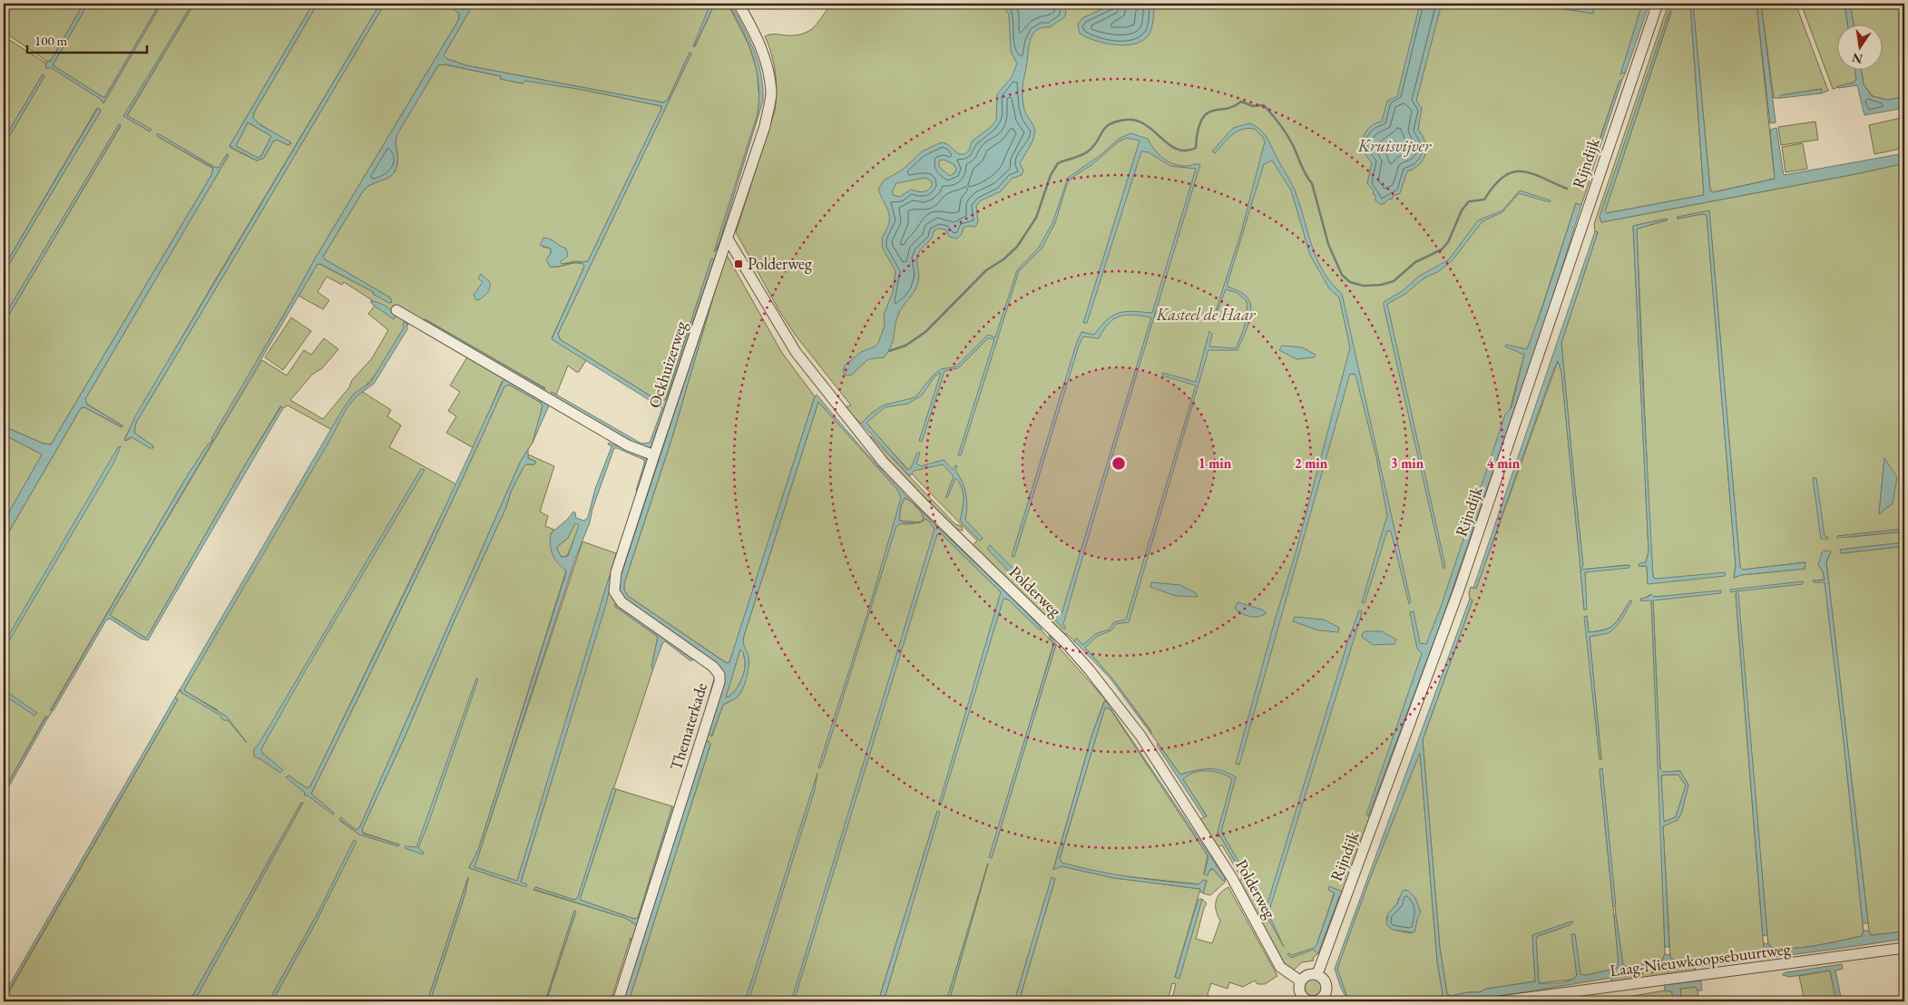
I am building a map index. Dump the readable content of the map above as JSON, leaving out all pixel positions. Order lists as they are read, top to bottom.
{
  "streets": {
    "street": [
      "Rijndijk",
      "Ockhuizerweg",
      "Polderweg",
      "Thematerkade",
      "Laag-Nieuwkoopsebuurtweg"
    ]
  },
  "crossings": [
    ["Rijndijk", "Polderweg"],
    ["Ockhuizerweg", "Polderweg"],
    ["Ockhuizerweg", "Thematerkade"]
  ],
  "water": ["Kruisvijver"],
  "parks": ["Kasteel de Haar"],
  "places": {
    "transit": ["Polderweg"]
  },
  "scale_bar": "100 m",
  "north": "bottom",
  "rings": [
    "1 min",
    "2 min",
    "3 min",
    "4 min"
  ]
}
